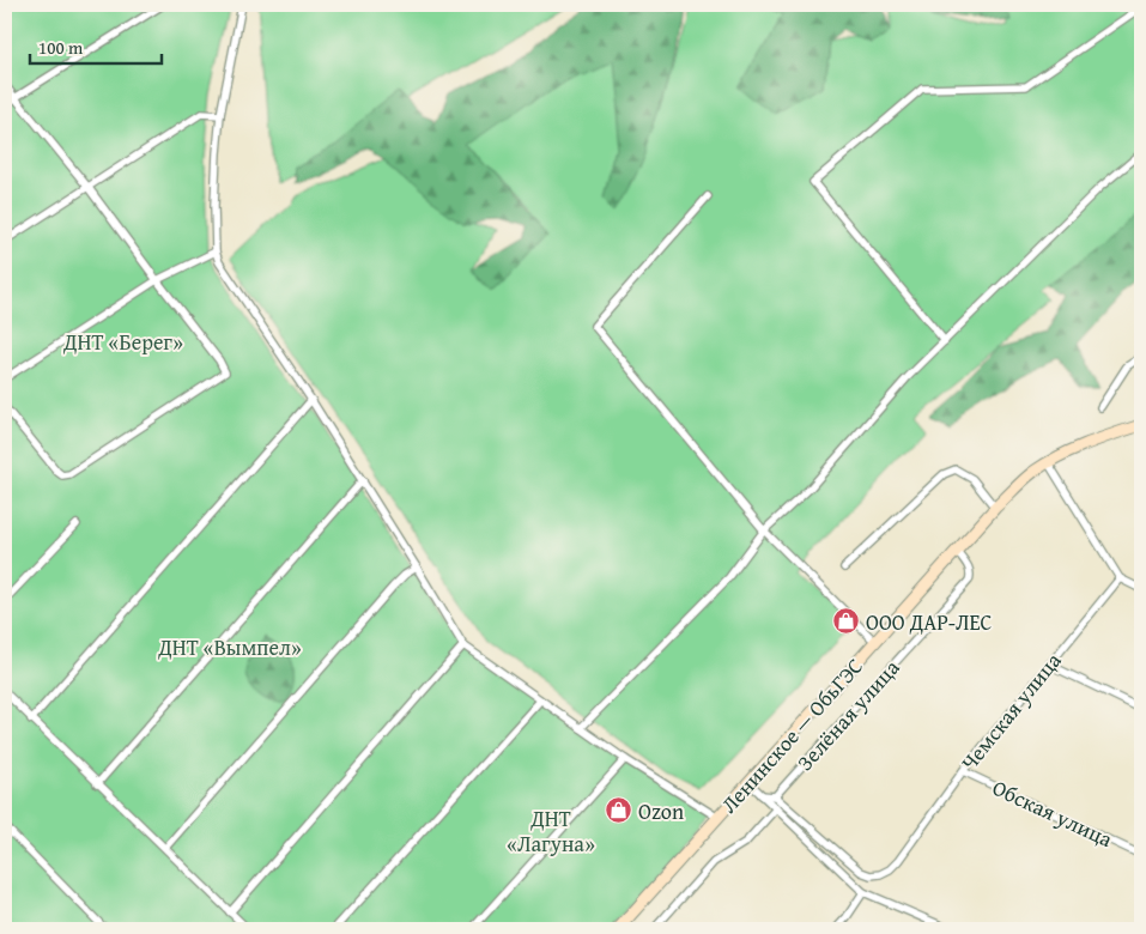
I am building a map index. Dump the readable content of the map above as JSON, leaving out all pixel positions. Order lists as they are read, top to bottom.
{
  "streets": {
    "main road": ["Ленинское — ОбьГЭС"],
    "street": ["Чемская улица", "Зелёная улица", "Обская улица"]
  },
  "crossings": [
    ["Чемская улица", "Зелёная улица"],
    ["Чемская улица", "Обская улица"],
    ["Зелёная улица", "Ленинское — ОбьГЭС"]
  ],
  "parks": ["ДНТ «Берег»", "ДНТ «Вымпел»", "ДНТ «Лагуна»"],
  "places": {
    "shop": ["ООО ДАР-ЛЕС", "Ozon"]
  },
  "scale_bar": "100 m"
}
